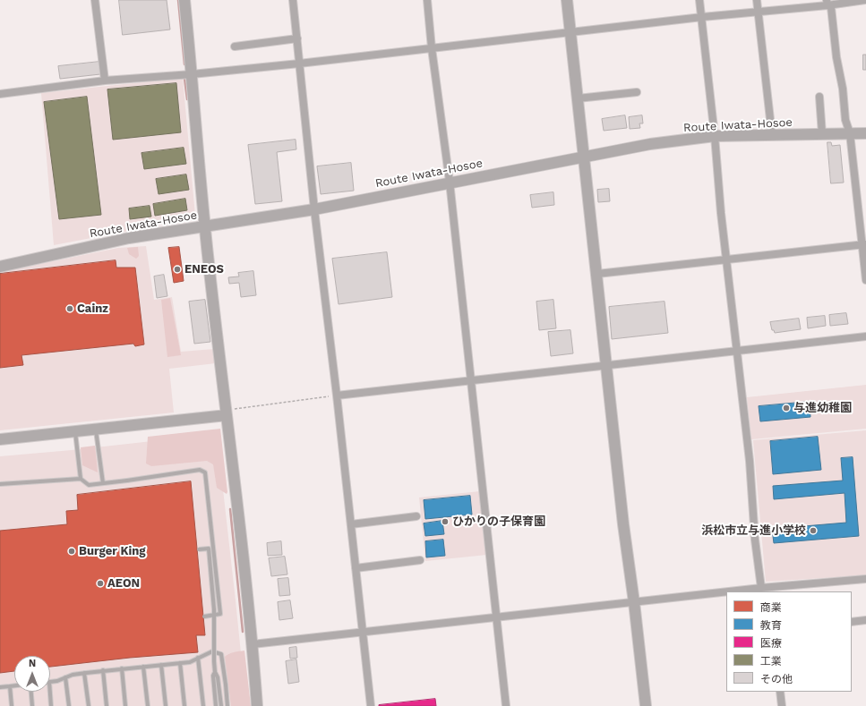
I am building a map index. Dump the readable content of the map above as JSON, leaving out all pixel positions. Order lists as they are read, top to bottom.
{
  "streets": {
    "street": ["Route Iwata-Hosoe"]
  },
  "places": [
    "ENEOS",
    "Cainz",
    "与進幼稚園",
    "ひかりの子保育園",
    "浜松市立与進小学校",
    "Burger King",
    "AEON"
  ],
  "legend": [
    "商業",
    "教育",
    "医療",
    "工業",
    "その他"
  ],
  "north": "top"
}
